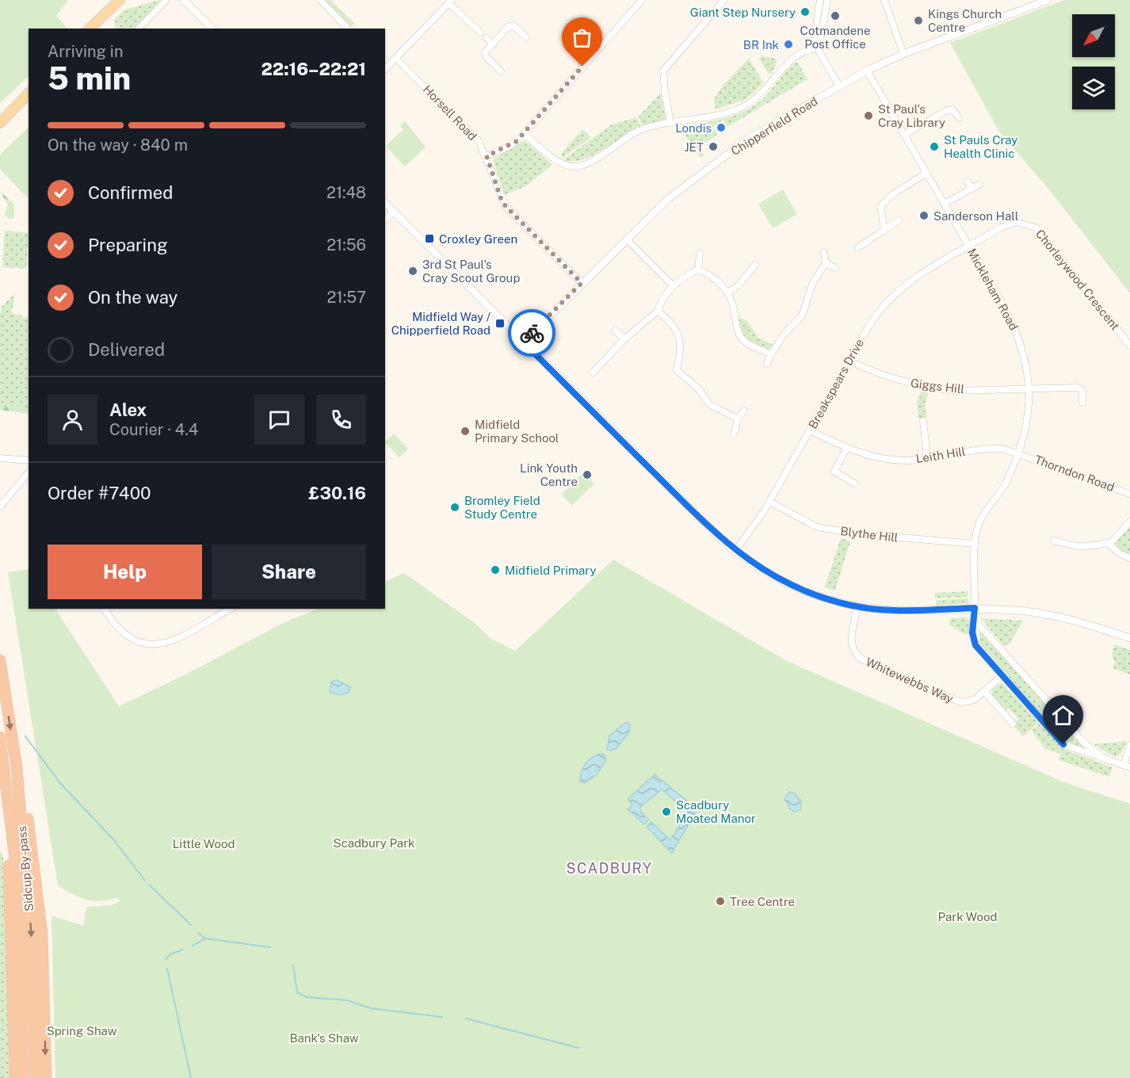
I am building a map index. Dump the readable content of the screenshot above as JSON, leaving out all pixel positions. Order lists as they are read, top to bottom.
{
  "streets": {
    "highway": ["Sidcup By-pass"],
    "street": [
      "Horsell Road",
      "Chipperfield Road",
      "Chorleywood Crescent",
      "Mickleham Road",
      "Breakspears Drive",
      "Giggs Hill",
      "Leith Hill",
      "Thorndon Road",
      "Blythe Hill",
      "Whitewebbs Way"
    ]
  },
  "crossings": [
    ["Horsell Road", "Chipperfield Road"],
    ["Chipperfield Road", "Mickleham Road"],
    ["Chorleywood Crescent", "Mickleham Road"],
    ["Chorleywood Crescent", "Breakspears Drive"],
    ["Mickleham Road", "Breakspears Drive"],
    ["Mickleham Road", "Giggs Hill"],
    ["Mickleham Road", "Leith Hill"],
    ["Mickleham Road", "Thorndon Road"],
    ["Mickleham Road", "Blythe Hill"],
    ["Mickleham Road", "Whitewebbs Way"],
    ["Breakspears Drive", "Giggs Hill"],
    ["Breakspears Drive", "Leith Hill"],
    ["Breakspears Drive", "Blythe Hill"],
    ["Leith Hill", "Thorndon Road"]
  ],
  "districts": ["SCADBURY"],
  "parks": [
    "Scadbury Park",
    "Little Wood",
    "Park Wood",
    "Spring Shaw",
    "Bank's Shaw"
  ],
  "places": {
    "other": [
      "Giant Step Nursery",
      "Cotmandene Post Office",
      "Kings Church Centre",
      "BR Ink",
      "St Paul's Cray Library",
      "Londis",
      "JET",
      "St Pauls Cray Health Clinic",
      "Sanderson Hall",
      "3rd St Paul's Cray Scout Group",
      "Midfield Primary School",
      "Link Youth Centre",
      "Bromley Field Study Centre",
      "Midfield Primary",
      "Scadbury Moated Manor",
      "Tree Centre"
    ],
    "transit": ["Croxley Green", "Midfield Way / Chipperfield Road"]
  },
  "north": "bottom left",
  "page": {
    "heading": ["5 min", "Arriving in", "22:16–22:21"],
    "panel": [
      "Alex",
      "Courier · 4.4",
      "Order #7400",
      "£30.16"
    ],
    "bar": "On the way · 840 m",
    "list": [
      ["Confirmed", "21:48"],
      ["Preparing", "21:56"],
      ["On the way", "21:57"],
      "Delivered"
    ],
    "buttons": ["Help", "Share"]
  }
}
